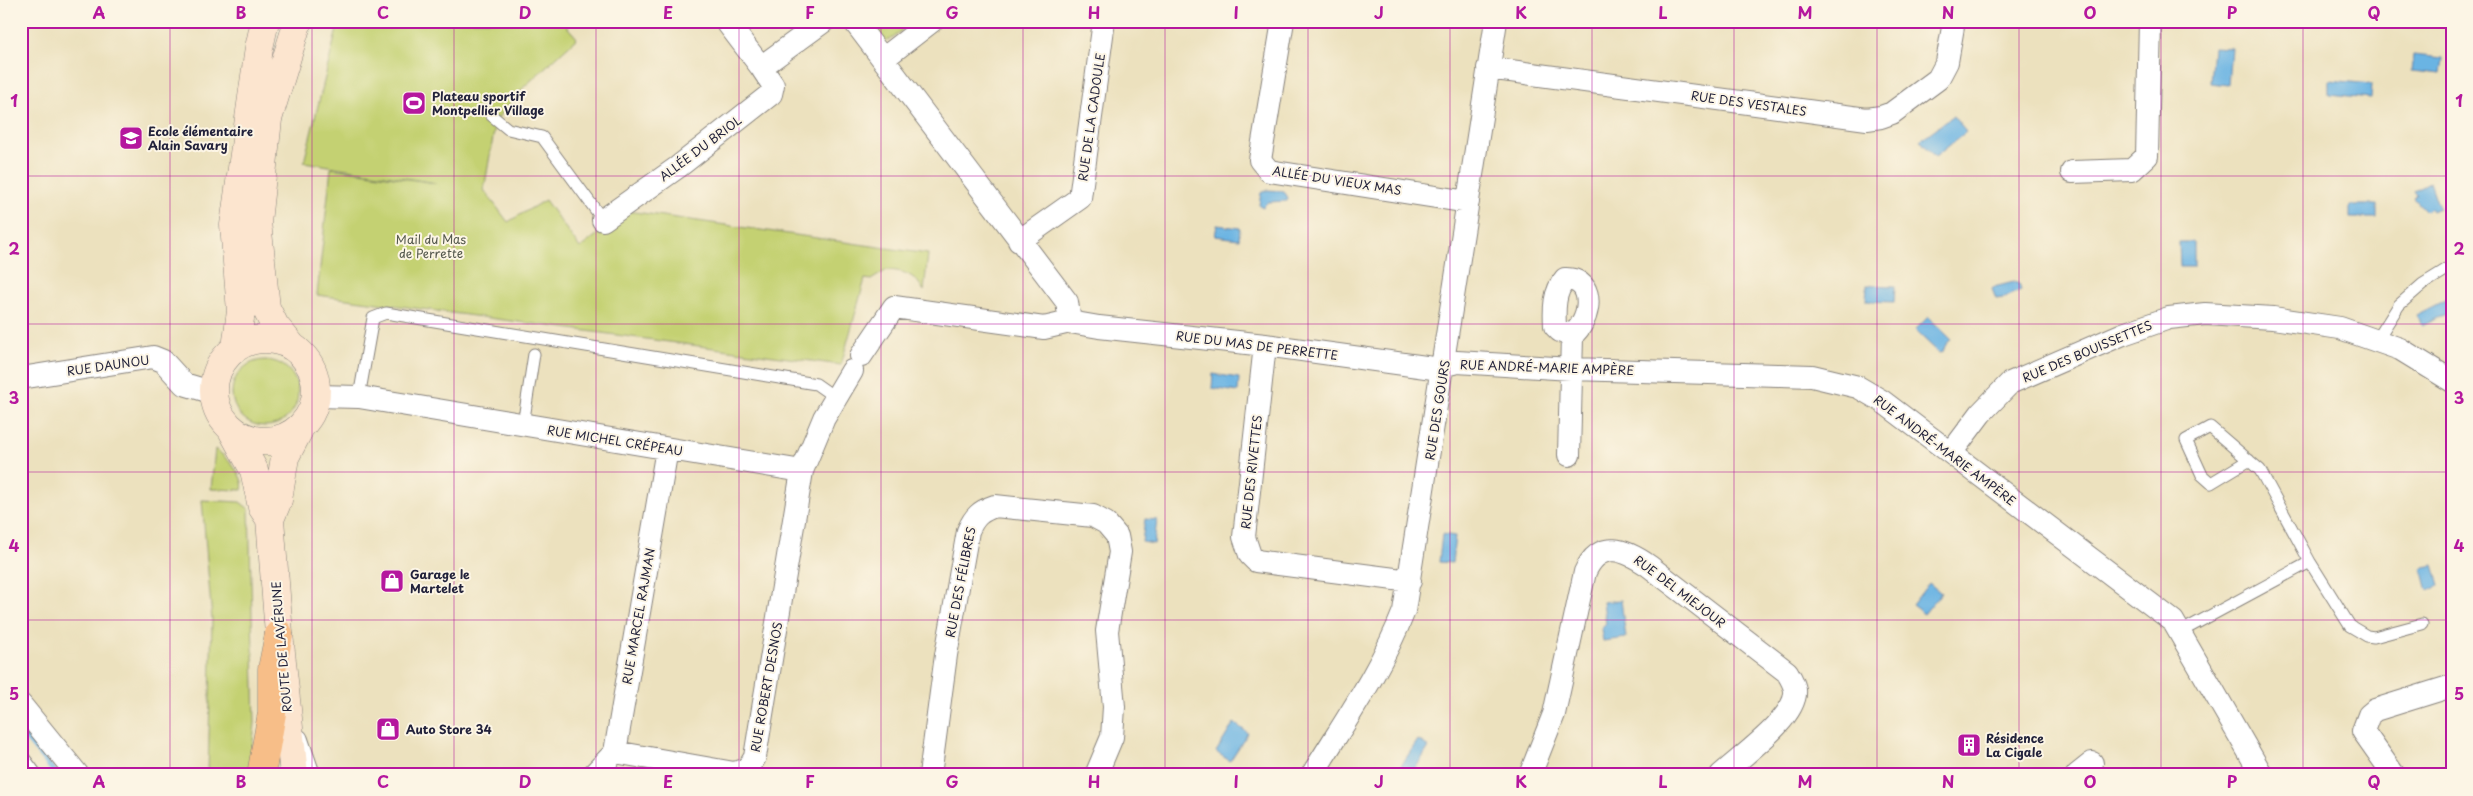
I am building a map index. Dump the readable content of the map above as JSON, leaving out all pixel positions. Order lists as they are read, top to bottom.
{
  "streets": {
    "main road": ["ROUTE DE LAVÉRUNE"],
    "street": [
      "RUE DES VESTALES",
      "RUE DE LA CADOULE",
      "ALLÉE DU BRIOL",
      "ALLÉE DU VIEUX MAS",
      "RUE DU MAS DE PERRETTE",
      "RUE DES BOUISSETTES",
      "RUE DAUNOU",
      "RUE ANDRÉ-MARIE AMPÈRE",
      "RUE DES GOURS",
      "RUE MICHEL CRÉPEAU",
      "RUE DES RIVETTES",
      "RUE DES FÉLIBRES",
      "RUE DEL MIEJOUR",
      "RUE MARCEL RAJMAN",
      "RUE ROBERT DESNOS"
    ]
  },
  "crossings": [
    ["RUE DES VESTALES", "RUE DES GOURS"],
    ["ALLÉE DU VIEUX MAS", "RUE DES GOURS"],
    ["RUE DU MAS DE PERRETTE", "RUE ANDRÉ-MARIE AMPÈRE"],
    ["RUE DU MAS DE PERRETTE", "RUE DES GOURS"],
    ["RUE DU MAS DE PERRETTE", "RUE DES RIVETTES"],
    ["RUE DES BOUISSETTES", "RUE ANDRÉ-MARIE AMPÈRE"],
    ["RUE DAUNOU", "RUE MICHEL CRÉPEAU"],
    ["RUE DAUNOU", "ROUTE DE LAVÉRUNE"],
    ["RUE ANDRÉ-MARIE AMPÈRE", "RUE DES GOURS"],
    ["RUE DES GOURS", "RUE DES RIVETTES"],
    ["RUE MICHEL CRÉPEAU", "RUE MARCEL RAJMAN"],
    ["RUE MICHEL CRÉPEAU", "ROUTE DE LAVÉRUNE"],
    ["RUE MICHEL CRÉPEAU", "RUE ROBERT DESNOS"],
    ["RUE MARCEL RAJMAN", "RUE ROBERT DESNOS"]
  ],
  "parks": ["Mail du Mas de Perrette"],
  "places": {
    "sports": ["Plateau sportif Montpellier Village"],
    "school or university": ["Ecole élémentaire Alain Savary"],
    "shop": ["Garage le Martelet", "Auto Store 34"],
    "building": ["Résidence La Cigale"]
  },
  "grid": {
    "columns": [
      "A",
      "B",
      "C",
      "D",
      "E",
      "F",
      "G",
      "H",
      "I",
      "J",
      "K",
      "L",
      "M",
      "N",
      "O",
      "P",
      "Q"
    ],
    "rows": [
      "1",
      "2",
      "3",
      "4",
      "5"
    ]
  }
}
